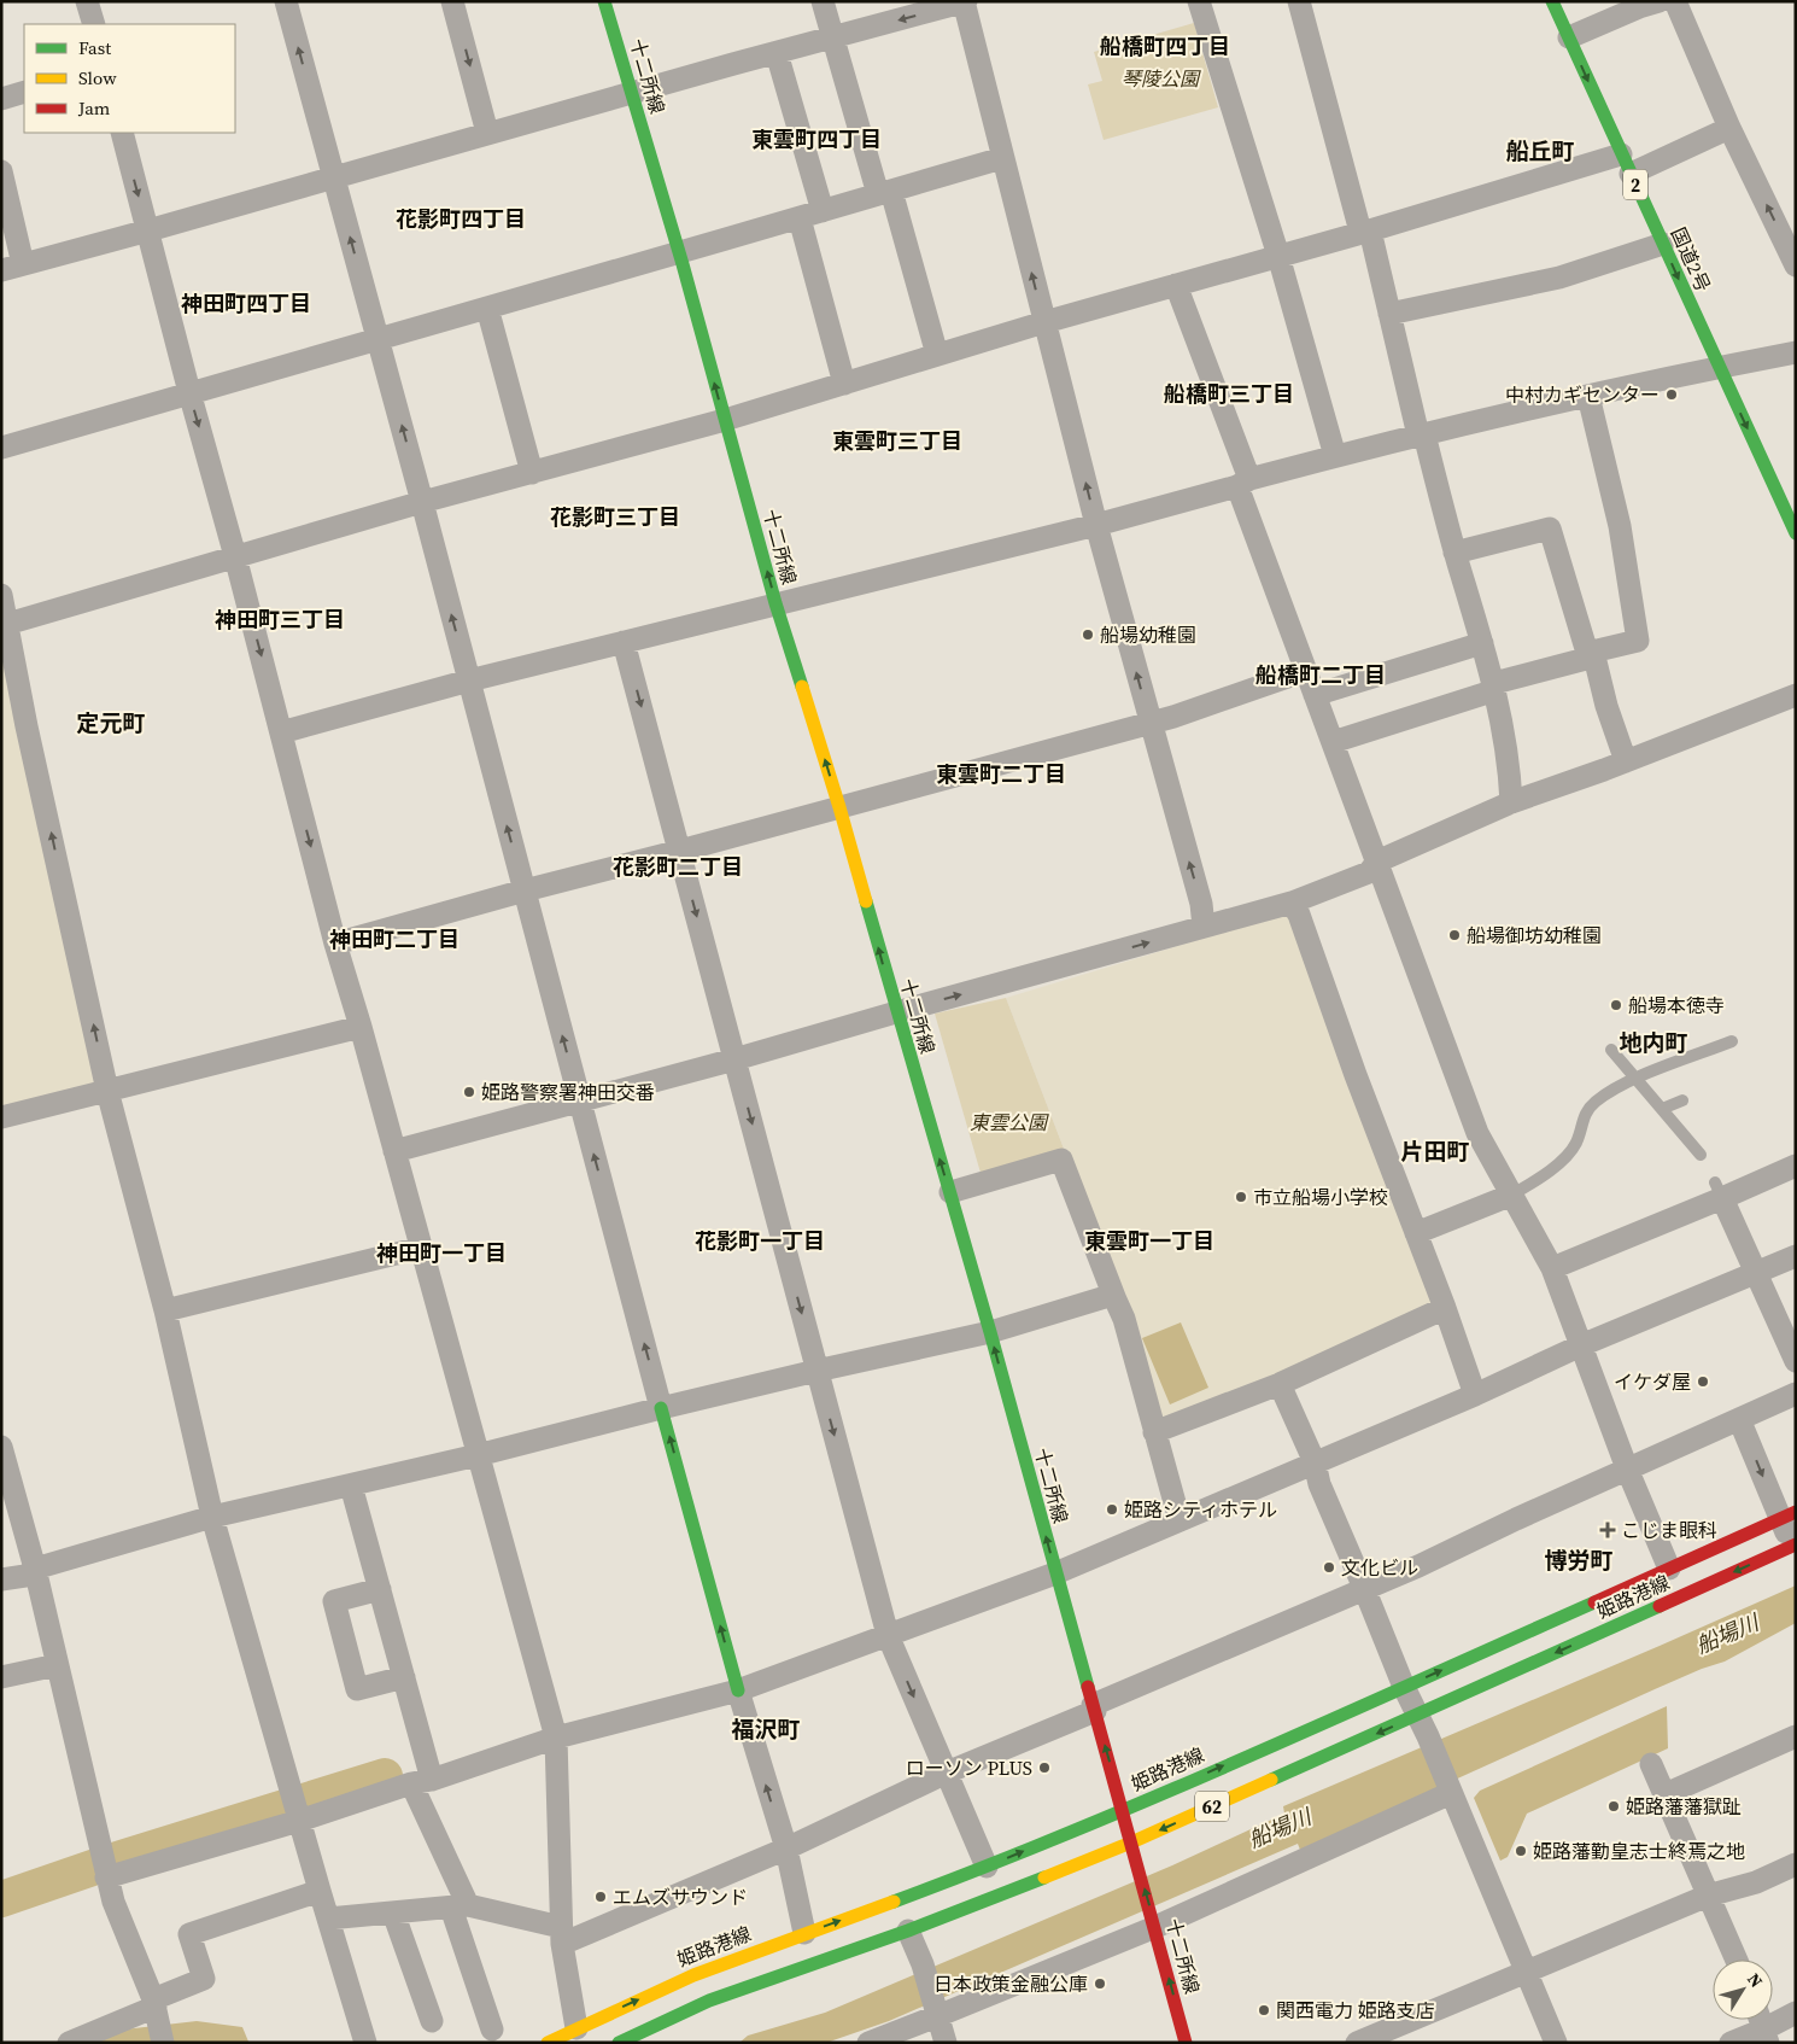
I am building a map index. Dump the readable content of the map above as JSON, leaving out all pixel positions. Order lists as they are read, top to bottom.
{
  "streets": {
    "main road": [
      "十二所線",
      "2",
      "国道2号",
      "姫路港線",
      "62"
    ]
  },
  "crossings": [
    ["十二所線", "姫路港線"]
  ],
  "one_way": ["十二所線", "国道2号"],
  "districts": [
    "船橋町四丁目",
    "東雲町四丁目",
    "船丘町",
    "花影町四丁目",
    "神田町四丁目",
    "船橋町三丁目",
    "東雲町三丁目",
    "花影町三丁目",
    "神田町三丁目",
    "船橋町二丁目",
    "定元町",
    "東雲町二丁目",
    "花影町二丁目",
    "神田町二丁目",
    "地内町",
    "片田町",
    "花影町一丁目",
    "東雲町一丁目",
    "神田町一丁目",
    "博労町",
    "福沢町"
  ],
  "water": ["船場川"],
  "parks": ["琴陵公園", "東雲公園"],
  "places": {
    "other": [
      "中村カギセンター",
      "船場幼稚園",
      "船場御坊幼稚園",
      "船場本徳寺",
      "姫路警察署神田交番",
      "市立船場小学校",
      "イケダ屋",
      "姫路シティホテル",
      "文化ビル",
      "ローソン PLUS",
      "姫路藩藩獄趾",
      "姫路藩勤皇志士終焉之地",
      "エムズサウンド",
      "日本政策金融公庫",
      "関西電力 姫路支店"
    ],
    "health": ["こじま眼科"]
  },
  "legend": ["Fast", "Slow", "Jam"],
  "north": "top right"
}
